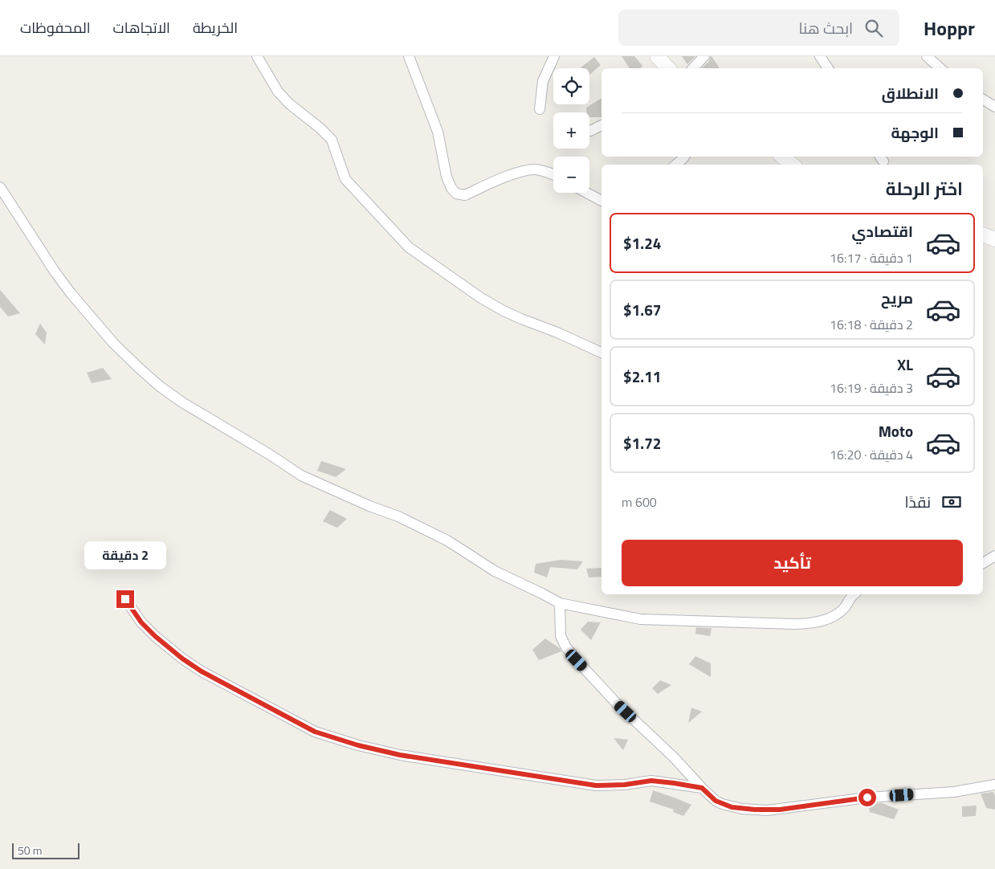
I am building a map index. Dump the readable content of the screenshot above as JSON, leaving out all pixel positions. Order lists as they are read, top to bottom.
{
  "scale_bar": "50 m",
  "page": {
    "header": "Hoppr",
    "search": "ابحث هنا",
    "nav": ["الخريطة", "الاتجاهات", "المحفوظات"],
    "map_buttons": ["+", "−"],
    "banner": ["الانطلاق", "الوجهة"],
    "heading": "اختر الرحلة",
    "list": [
      {
        "name": "اقتصادي",
        "note": "1 دقيقة · 16:17",
        "value": "$1.24"
      },
      {
        "name": "مريح",
        "note": "2 دقيقة · 16:18",
        "value": "$1.67"
      },
      {
        "name": "XL",
        "note": "3 دقيقة · 16:19",
        "value": "$2.11"
      },
      {
        "name": "Moto",
        "note": "4 دقيقة · 16:20",
        "value": "$1.72"
      }
    ],
    "pay": ["نقدًا", "600 m"],
    "buttons": "تأكيد",
    "bubble": "2 دقيقة",
    "scale": "50 m"
  }
}
